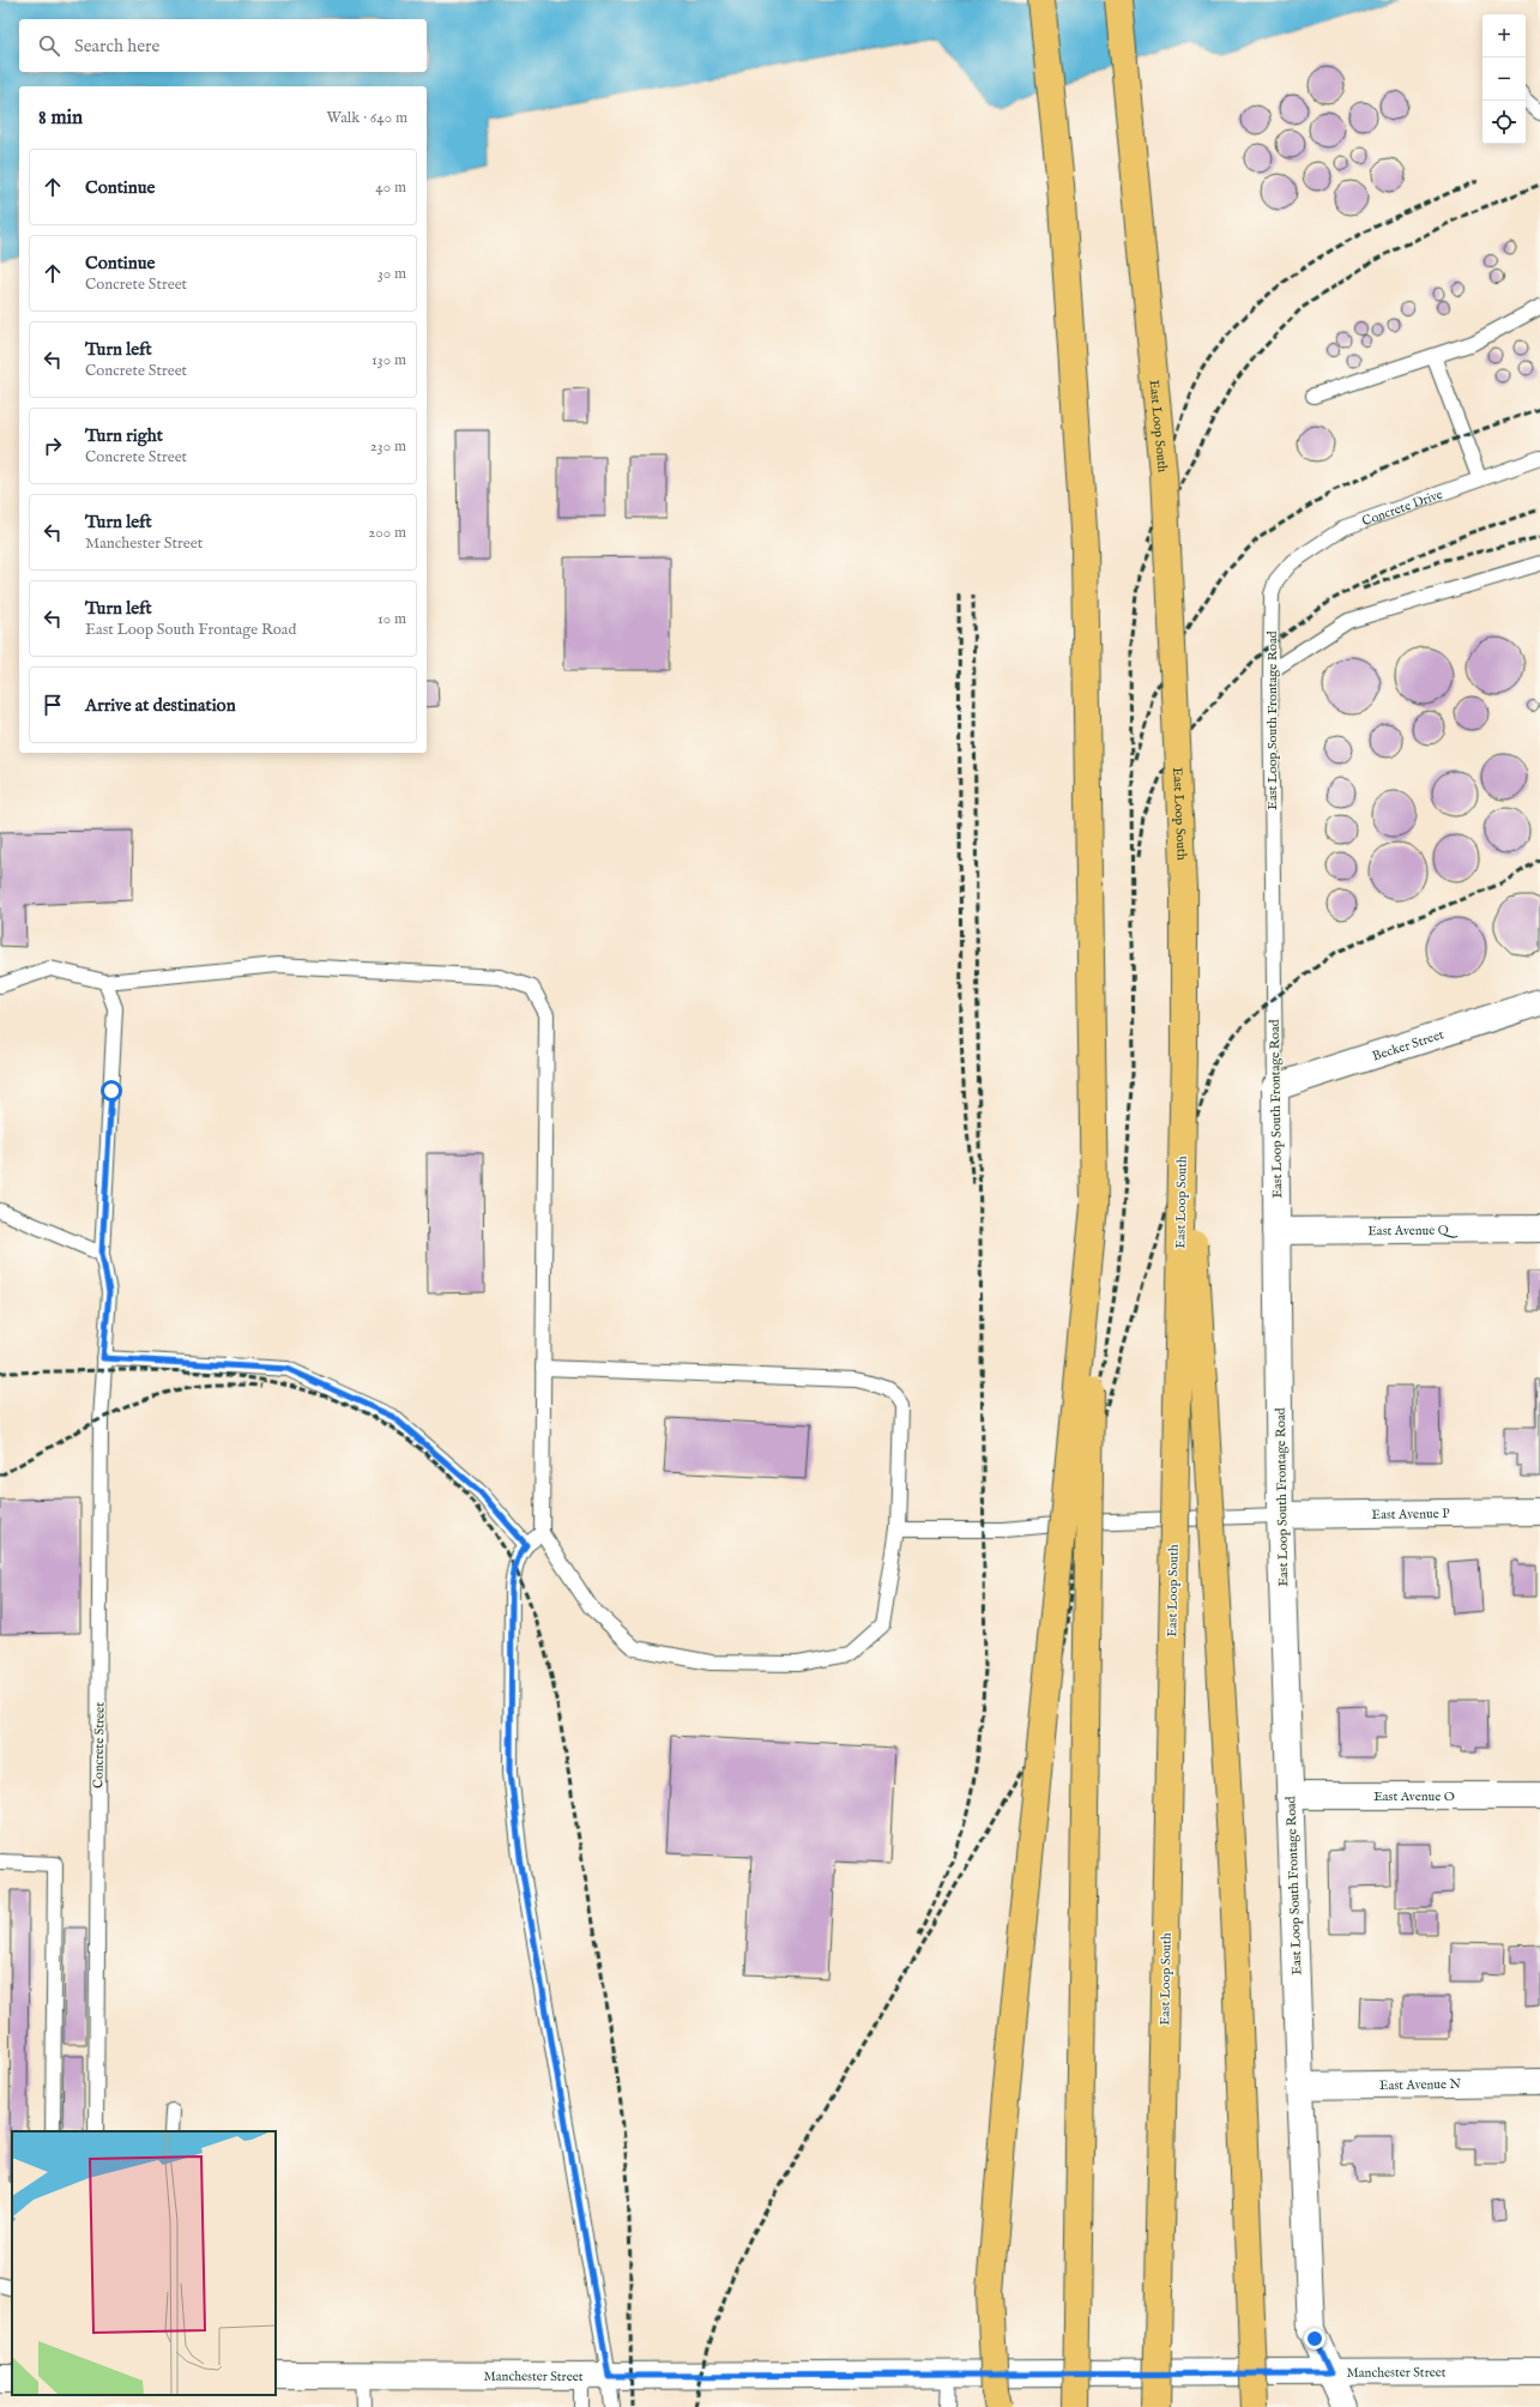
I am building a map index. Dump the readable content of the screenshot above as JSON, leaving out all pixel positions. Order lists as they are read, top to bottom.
{
  "streets": {
    "highway": ["East Loop South"],
    "street": [
      "East Loop South Frontage Road",
      "Becker Street",
      "East Avenue Q",
      "East Avenue P",
      "East Avenue O",
      "East Avenue N",
      "Manchester Street"
    ],
    "lane": ["Concrete Drive", "Concrete Street"]
  },
  "crossings": [
    ["Concrete Drive", "East Loop South Frontage Road"],
    ["East Loop South Frontage Road", "Becker Street"],
    ["East Loop South Frontage Road", "East Avenue Q"],
    ["East Loop South Frontage Road", "East Avenue P"],
    ["East Loop South Frontage Road", "East Avenue O"],
    ["East Loop South Frontage Road", "East Avenue N"],
    ["East Loop South Frontage Road", "Manchester Street"]
  ],
  "page": {
    "map_buttons": ["+", "−"],
    "search": "Search here",
    "heading": ["8 min", "Walk · 640 m"],
    "list": [
      ["Continue", "40 m"],
      ["Continue", "Concrete Street", "30 m"],
      ["Turn left", "Concrete Street", "130 m"],
      ["Turn right", "Concrete Street", "230 m"],
      ["Turn left", "Manchester Street", "200 m"],
      ["Turn left", "East Loop South Frontage Road", "10 m"],
      "Arrive at destination"
    ]
  }
}
